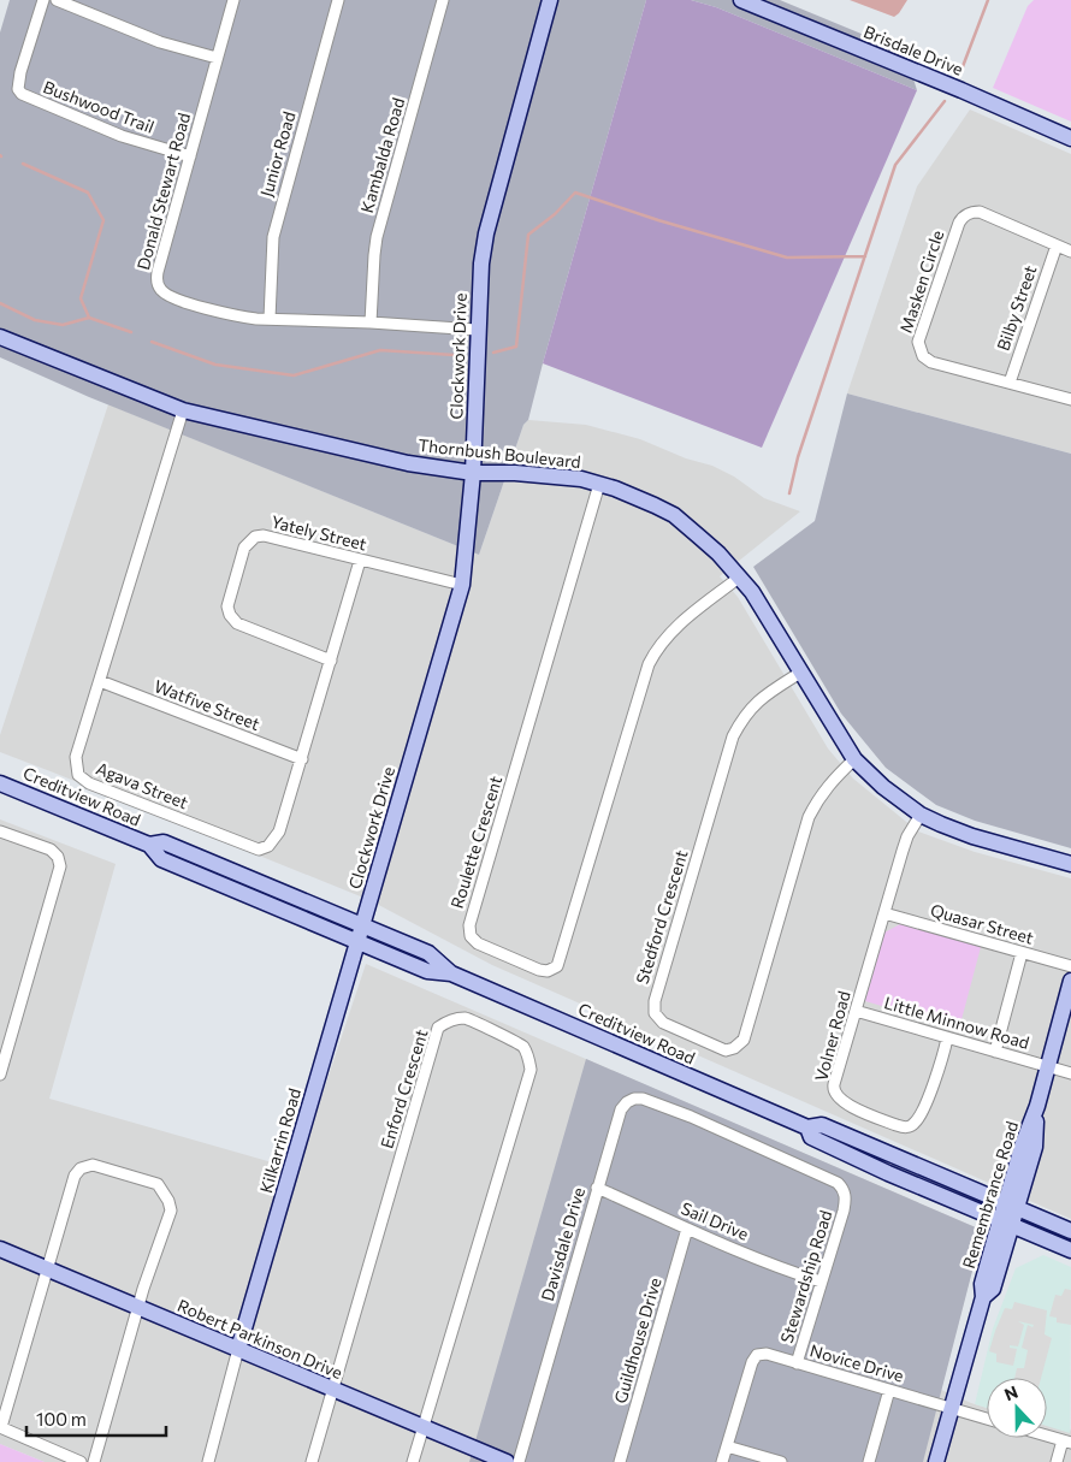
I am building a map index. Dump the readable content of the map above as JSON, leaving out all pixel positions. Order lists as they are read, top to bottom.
{
  "streets": {
    "street": [
      "Brisdale Drive",
      "Bushwood Trail",
      "Junior Road",
      "Kambalda Road",
      "Donald Stewart Road",
      "Masken Circle",
      "Bilby Street",
      "Clockwork Drive",
      "Thornbush Boulevard",
      "Yately Street",
      "Watfive Street",
      "Agava Street",
      "Creditview Road",
      "Roulette Crescent",
      "Stedford Crescent",
      "Quasar Street",
      "Little Minnow Road",
      "Volner Road",
      "Enford Crescent",
      "Kilkarrin Road",
      "Remembrance Road",
      "Sail Drive",
      "Davisdale Drive",
      "Stewardship Road",
      "Robert Parkinson Drive",
      "Guildhouse Drive",
      "Novice Drive"
    ]
  },
  "crossings": [
    ["Bushwood Trail", "Donald Stewart Road"],
    ["Junior Road", "Donald Stewart Road"],
    ["Kambalda Road", "Donald Stewart Road"],
    ["Donald Stewart Road", "Clockwork Drive"],
    ["Masken Circle", "Bilby Street"],
    ["Clockwork Drive", "Thornbush Boulevard"],
    ["Clockwork Drive", "Yately Street"],
    ["Clockwork Drive", "Creditview Road"],
    ["Clockwork Drive", "Kilkarrin Road"],
    ["Thornbush Boulevard", "Agava Street"],
    ["Thornbush Boulevard", "Roulette Crescent"],
    ["Thornbush Boulevard", "Stedford Crescent"],
    ["Thornbush Boulevard", "Volner Road"],
    ["Yately Street", "Agava Street"],
    ["Watfive Street", "Agava Street"],
    ["Creditview Road", "Kilkarrin Road"],
    ["Creditview Road", "Remembrance Road"],
    ["Quasar Street", "Volner Road"],
    ["Little Minnow Road", "Volner Road"],
    ["Little Minnow Road", "Remembrance Road"],
    ["Enford Crescent", "Robert Parkinson Drive"],
    ["Kilkarrin Road", "Robert Parkinson Drive"],
    ["Remembrance Road", "Novice Drive"],
    ["Sail Drive", "Davisdale Drive"],
    ["Sail Drive", "Stewardship Road"],
    ["Sail Drive", "Guildhouse Drive"],
    ["Davisdale Drive", "Stewardship Road"],
    ["Stewardship Road", "Novice Drive"]
  ],
  "scale_bar": "100 m",
  "north": "top"
}
